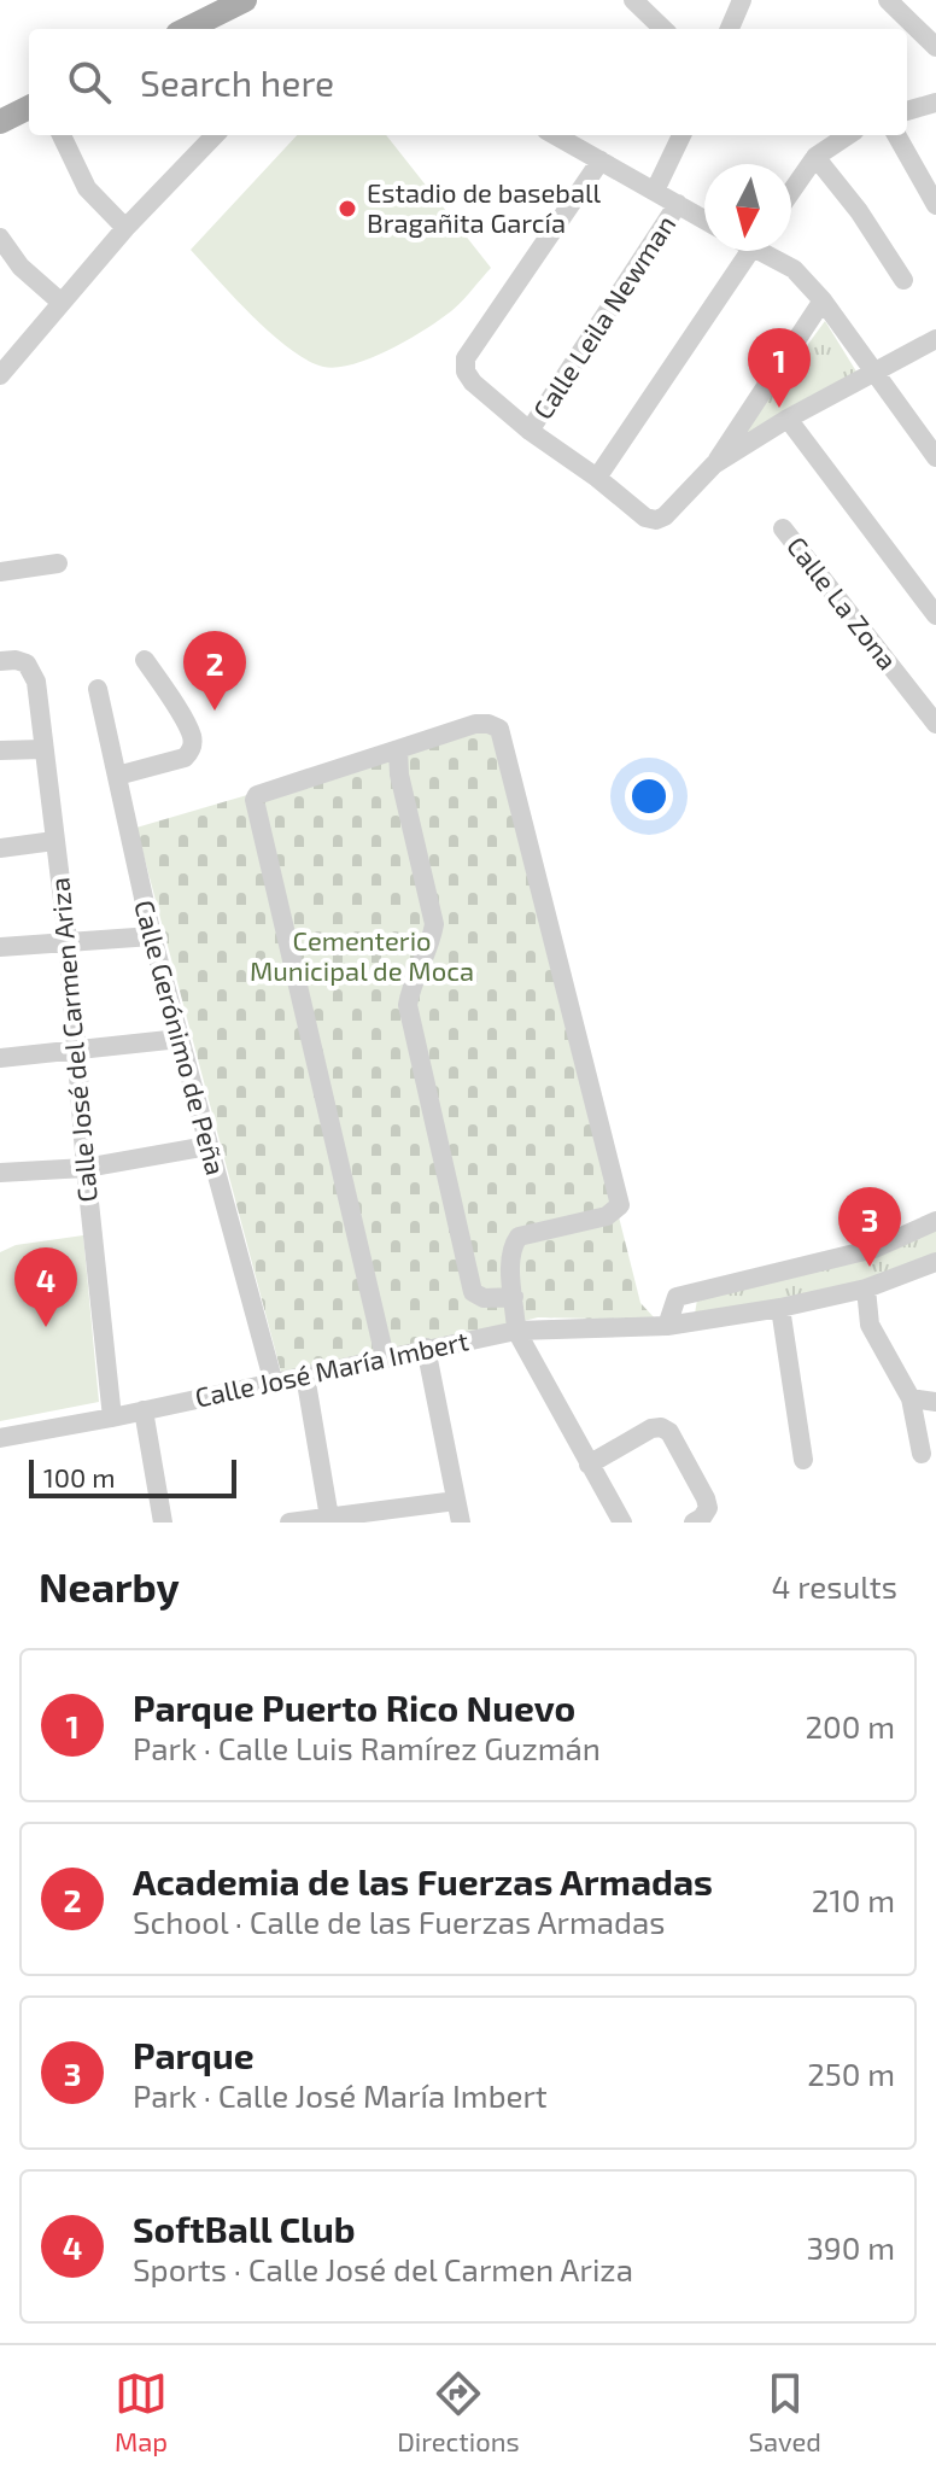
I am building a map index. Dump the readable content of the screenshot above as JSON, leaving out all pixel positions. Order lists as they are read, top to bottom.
{
  "streets": {
    "street": [
      "Calle Leila Newman",
      "Calle La Zona",
      "Calle Gerónimo de Peña",
      "Calle José del Carmen Ariza",
      "Calle José María Imbert"
    ]
  },
  "crossings": [
    ["Calle Gerónimo de Peña", "Calle José María Imbert"],
    ["Calle José del Carmen Ariza", "Calle José María Imbert"]
  ],
  "parks": ["Cementerio Municipal de Moca"],
  "places": ["Estadio de baseball Bragañita García"],
  "scale_bar": "100 m",
  "north": "bottom",
  "page": {
    "search": "Search here",
    "pins": [
      "1",
      "2",
      "3",
      "4"
    ],
    "scale": "100 m",
    "heading": ["Nearby", "4 results"],
    "list": [
      {
        "mark": "1",
        "name": "Parque Puerto Rico Nuevo",
        "note": "Park · Calle Luis Ramírez Guzmán",
        "value": "200 m"
      },
      {
        "mark": "2",
        "name": "Academia de las Fuerzas Armadas",
        "note": "School · Calle de las Fuerzas Armadas",
        "value": "210 m"
      },
      {
        "mark": "3",
        "name": "Parque",
        "note": "Park · Calle José María Imbert",
        "value": "250 m"
      },
      {
        "mark": "4",
        "name": "SoftBall Club",
        "note": "Sports · Calle José del Carmen Ariza",
        "value": "390 m"
      }
    ],
    "nav": ["Map", "Directions", "Saved"]
  }
}
